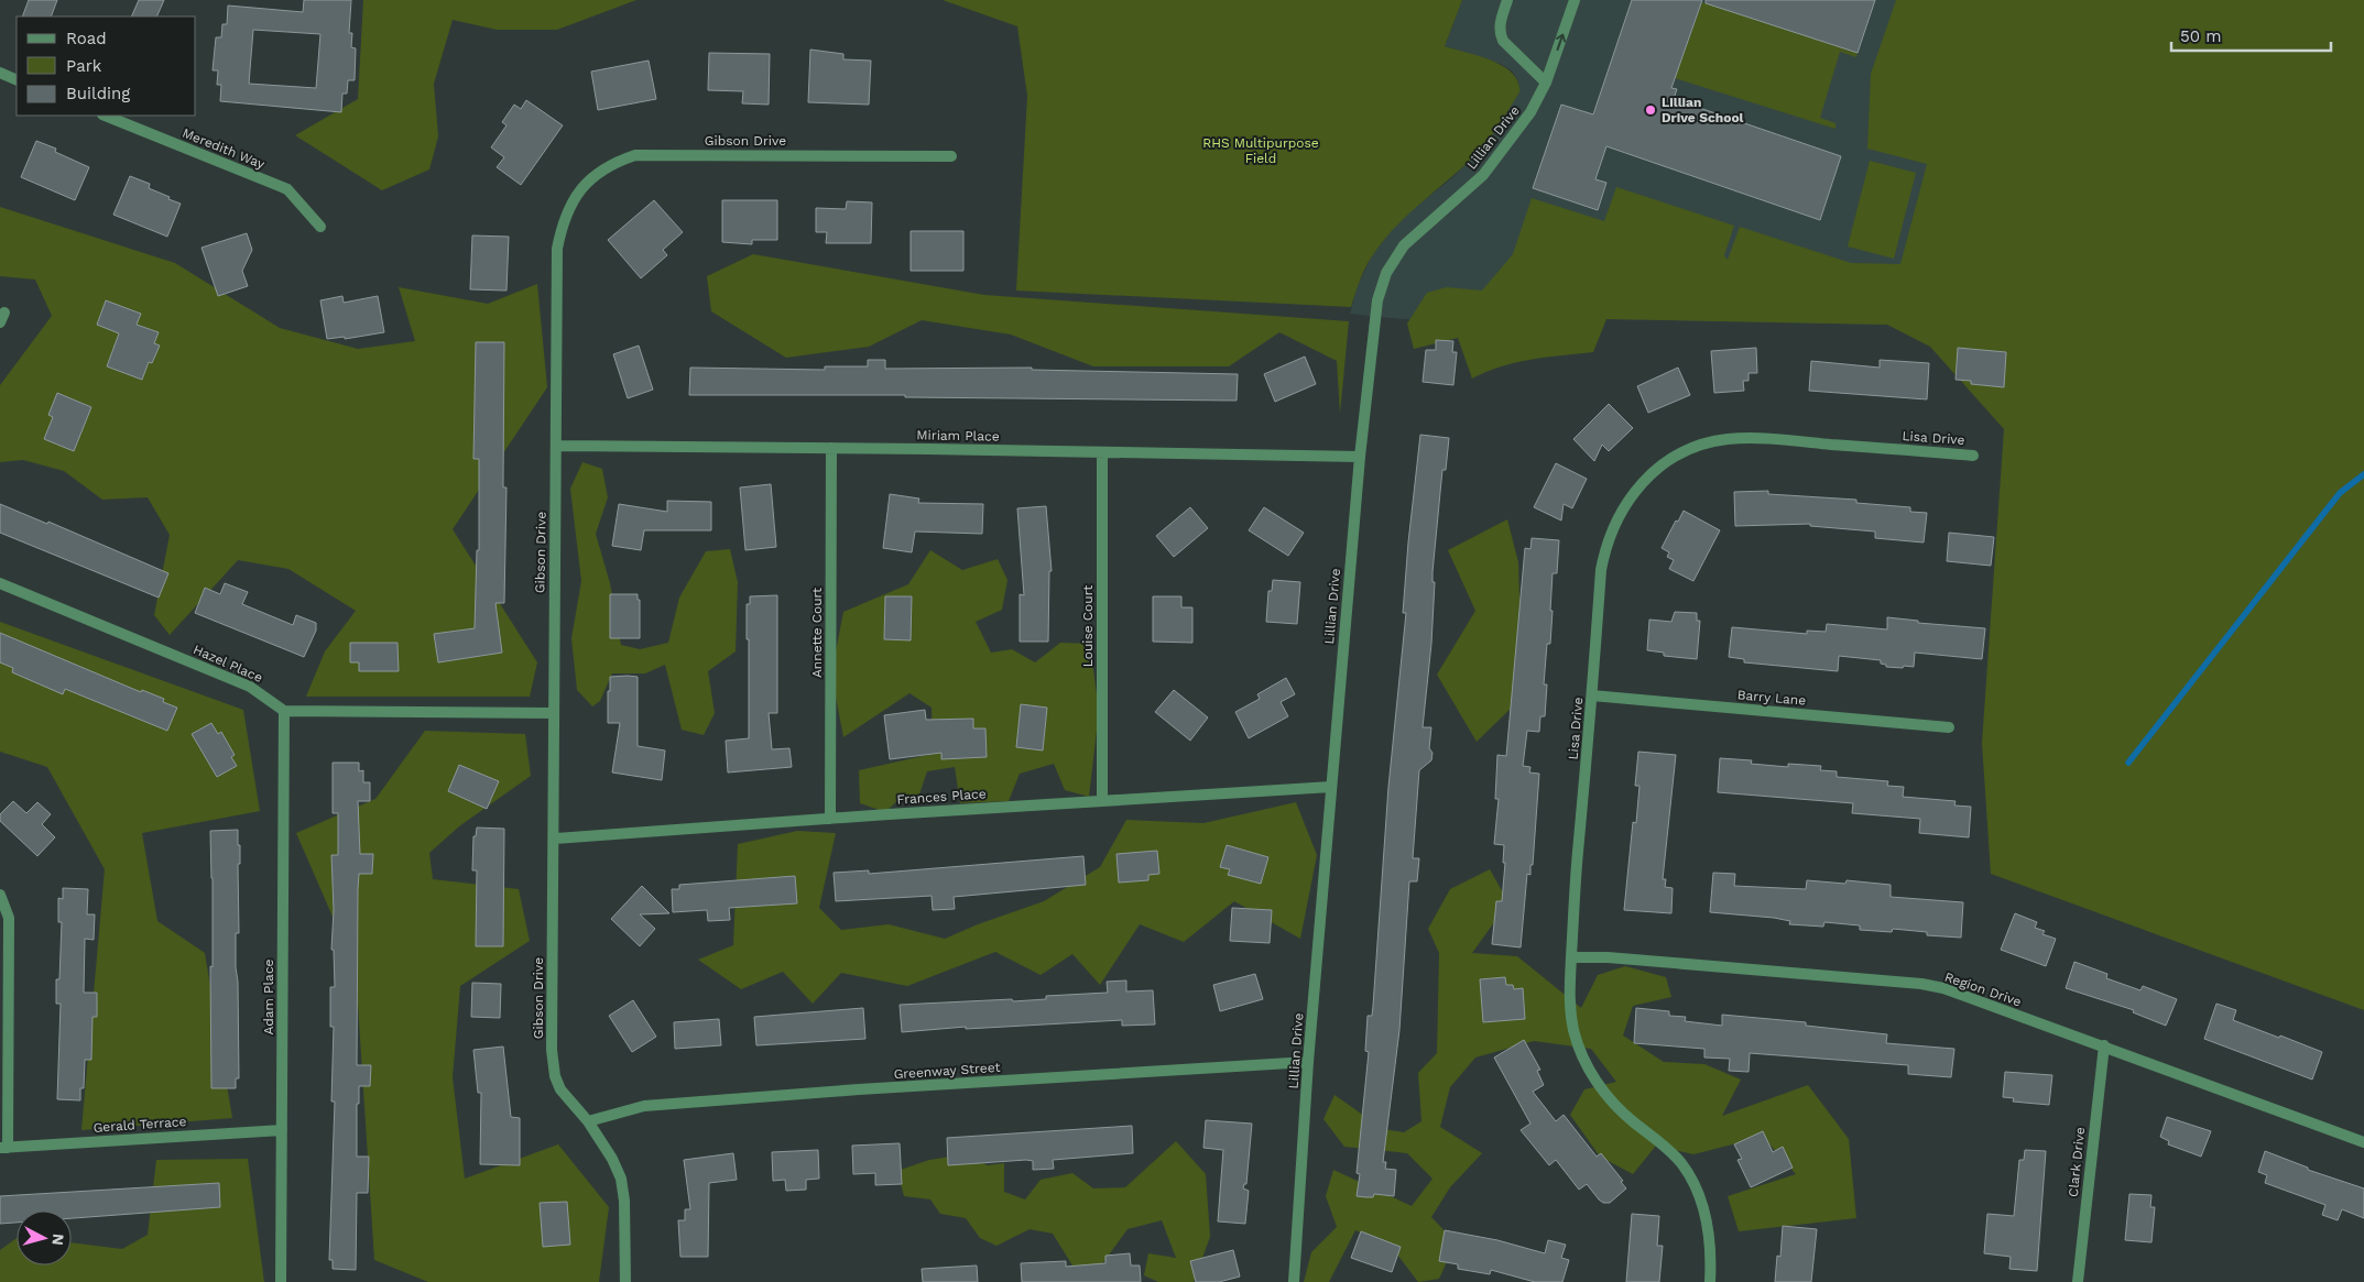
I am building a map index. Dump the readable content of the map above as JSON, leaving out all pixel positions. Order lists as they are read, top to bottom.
{
  "streets": {
    "street": [
      "Lillian Drive",
      "Gibson Drive",
      "Meredith Way",
      "Miriam Place",
      "Lisa Drive",
      "Louise Court",
      "Annette Court",
      "Hazel Place",
      "Barry Lane",
      "Frances Place",
      "Region Drive",
      "Adam Place",
      "Greenway Street",
      "Gerald Terrace",
      "Clark Drive"
    ]
  },
  "crossings": [
    ["Lillian Drive", "Miriam Place"],
    ["Lillian Drive", "Frances Place"],
    ["Lillian Drive", "Greenway Street"],
    ["Gibson Drive", "Miriam Place"],
    ["Gibson Drive", "Frances Place"],
    ["Gibson Drive", "Greenway Street"],
    ["Miriam Place", "Louise Court"],
    ["Miriam Place", "Annette Court"],
    ["Lisa Drive", "Barry Lane"],
    ["Lisa Drive", "Region Drive"],
    ["Louise Court", "Frances Place"],
    ["Annette Court", "Frances Place"],
    ["Hazel Place", "Adam Place"],
    ["Region Drive", "Clark Drive"],
    ["Adam Place", "Gerald Terrace"]
  ],
  "parks": ["RHS Multipurpose Field"],
  "places": ["Lillian Drive School"],
  "legend": ["Road", "Park", "Building"],
  "scale_bar": "50 m",
  "north": "right"
}
